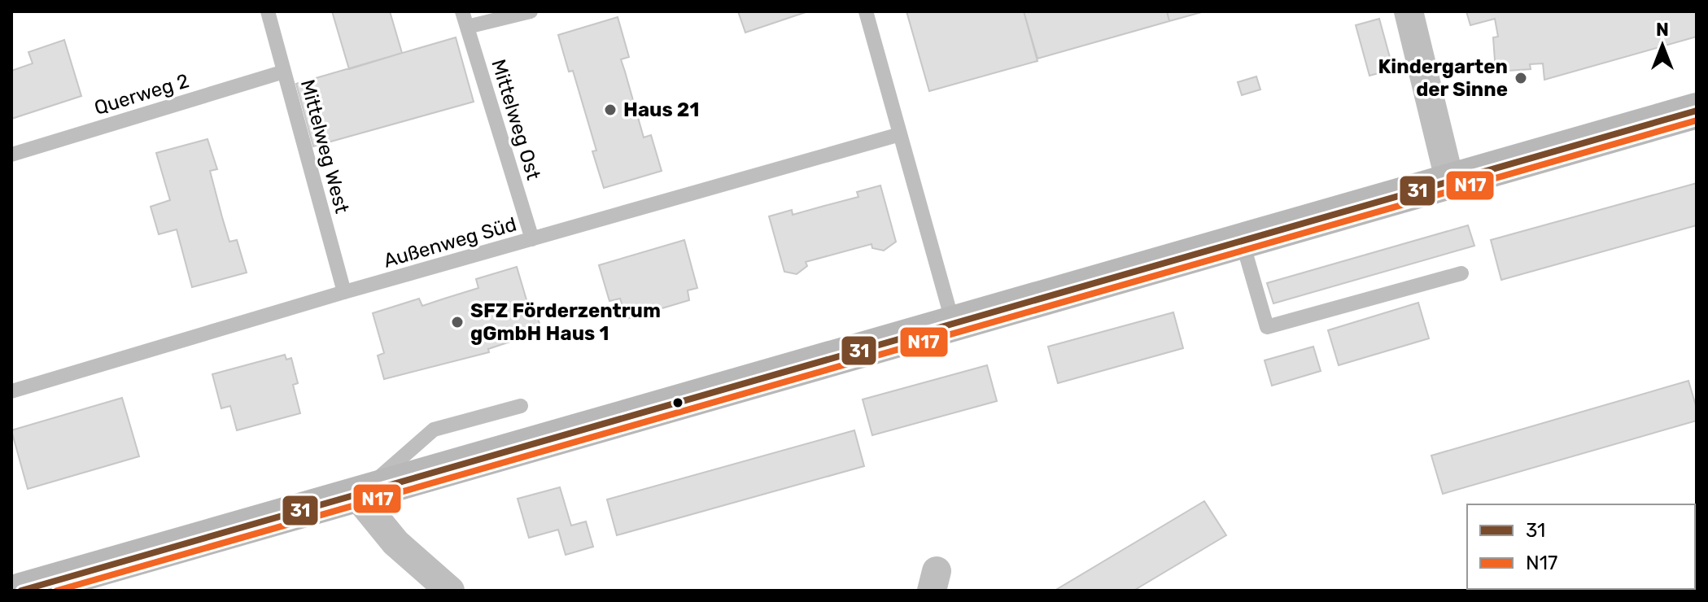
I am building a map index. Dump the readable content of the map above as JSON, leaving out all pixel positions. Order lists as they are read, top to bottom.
{
  "streets": {
    "lane": [
      "Querweg 2",
      "Mittelweg Ost",
      "Mittelweg West",
      "Außenweg Süd"
    ]
  },
  "crossings": [
    ["Querweg 2", "Mittelweg West"],
    ["Mittelweg Ost", "Außenweg Süd"],
    ["Mittelweg West", "Außenweg Süd"]
  ],
  "places": ["Kindergarten der Sinne", "Haus 21", "SFZ Förderzentrum gGmbH Haus 1"],
  "lines": ["transit line 31", "transit line N17"],
  "legend": ["31", "N17"],
  "north": "top"
}
